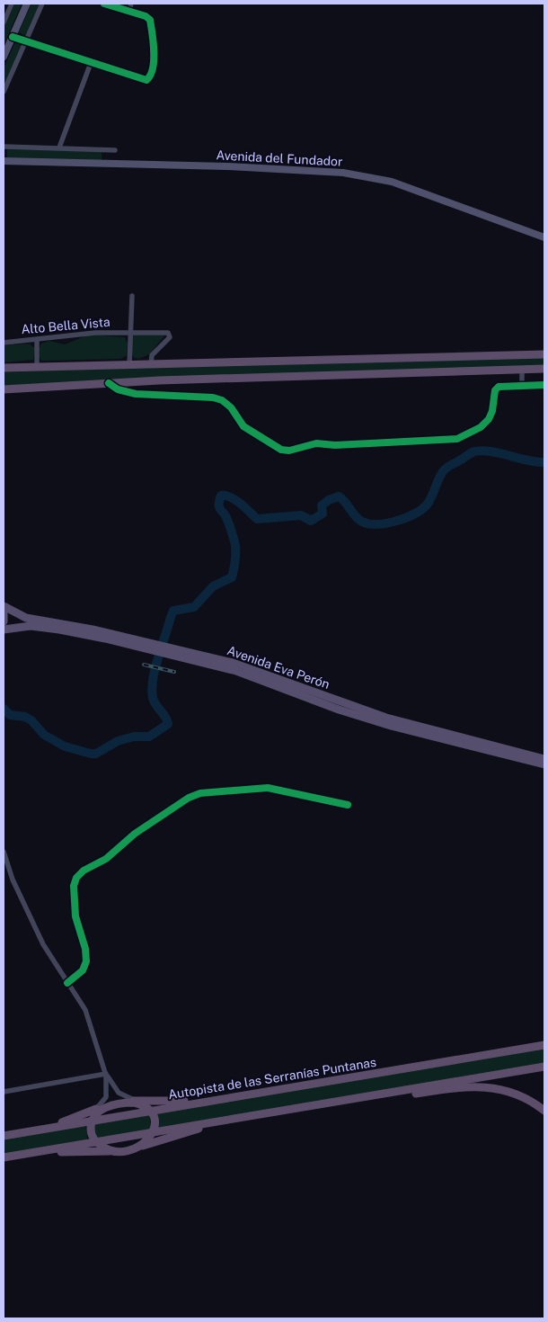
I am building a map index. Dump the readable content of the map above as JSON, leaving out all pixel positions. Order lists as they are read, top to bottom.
{
  "streets": {
    "highway": ["Autopista de las Serranías Puntanas"],
    "main road": ["Avenida del Fundador", "Avenida Eva Perón"],
    "street": ["Alto Bella Vista"]
  }
}
